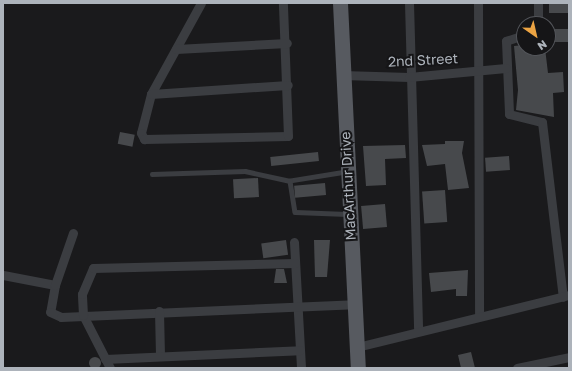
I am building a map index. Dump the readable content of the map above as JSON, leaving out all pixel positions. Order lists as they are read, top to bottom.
{
  "streets": {
    "main road": ["MacArthur Drive"],
    "street": ["2nd Street"]
  },
  "crossings": [
    ["2nd Street", "MacArthur Drive"]
  ],
  "north": "bottom right"
}
